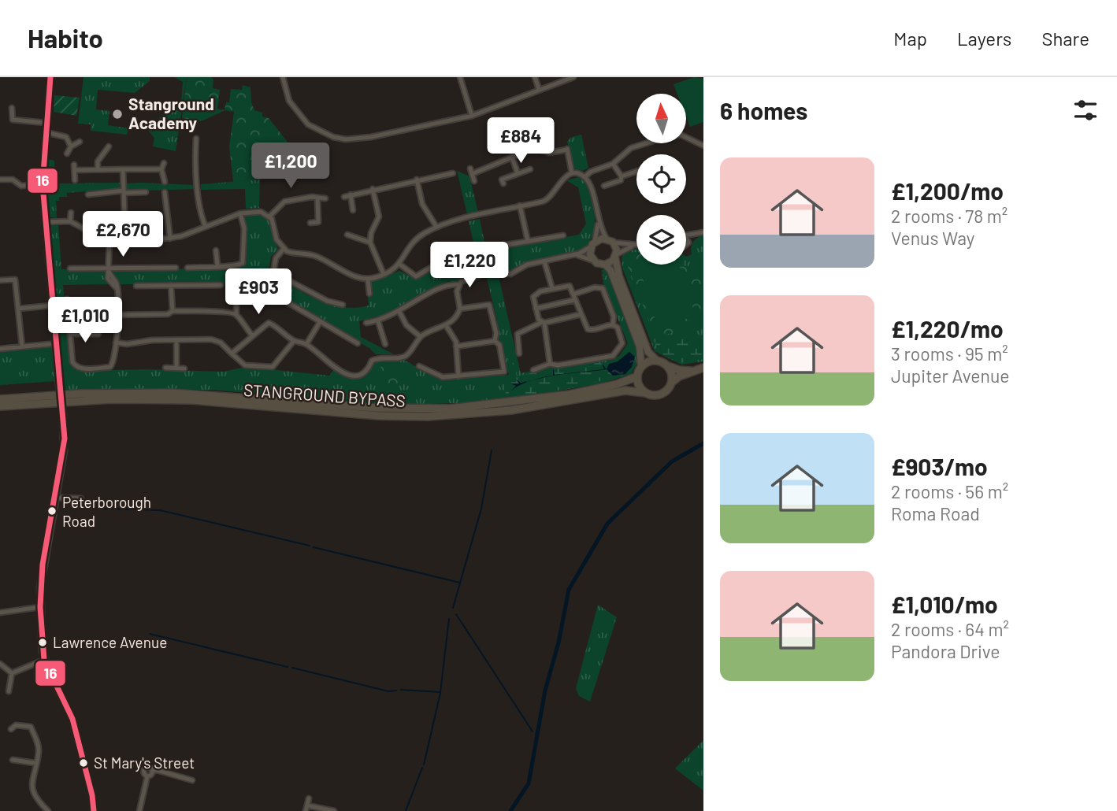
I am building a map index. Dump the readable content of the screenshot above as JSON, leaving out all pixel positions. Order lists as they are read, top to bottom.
{
  "streets": {
    "main road": ["STANGROUND BYPASS"]
  },
  "places": [
    "Stanground Academy",
    "Peterborough Road",
    "Lawrence Avenue",
    "St Mary's Street"
  ],
  "lines": ["transit line 16"],
  "north": "top",
  "page": {
    "header": "Habito",
    "nav": ["Map", "Layers", "Share"],
    "heading": "6 homes",
    "price": [
      "£884",
      "£1,200",
      "£2,670",
      "£1,220",
      "£903",
      "£1,010"
    ],
    "list": [
      {
        "name": "£1,200/mo",
        "note": "2 rooms · 78 m² · Venus Way"
      },
      {
        "name": "£1,220/mo",
        "note": "3 rooms · 95 m² · Jupiter Avenue"
      },
      {
        "name": "£903/mo",
        "note": "2 rooms · 56 m² · Roma Road"
      },
      {
        "name": "£1,010/mo",
        "note": "2 rooms · 64 m² · Pandora Drive"
      }
    ]
  }
}
